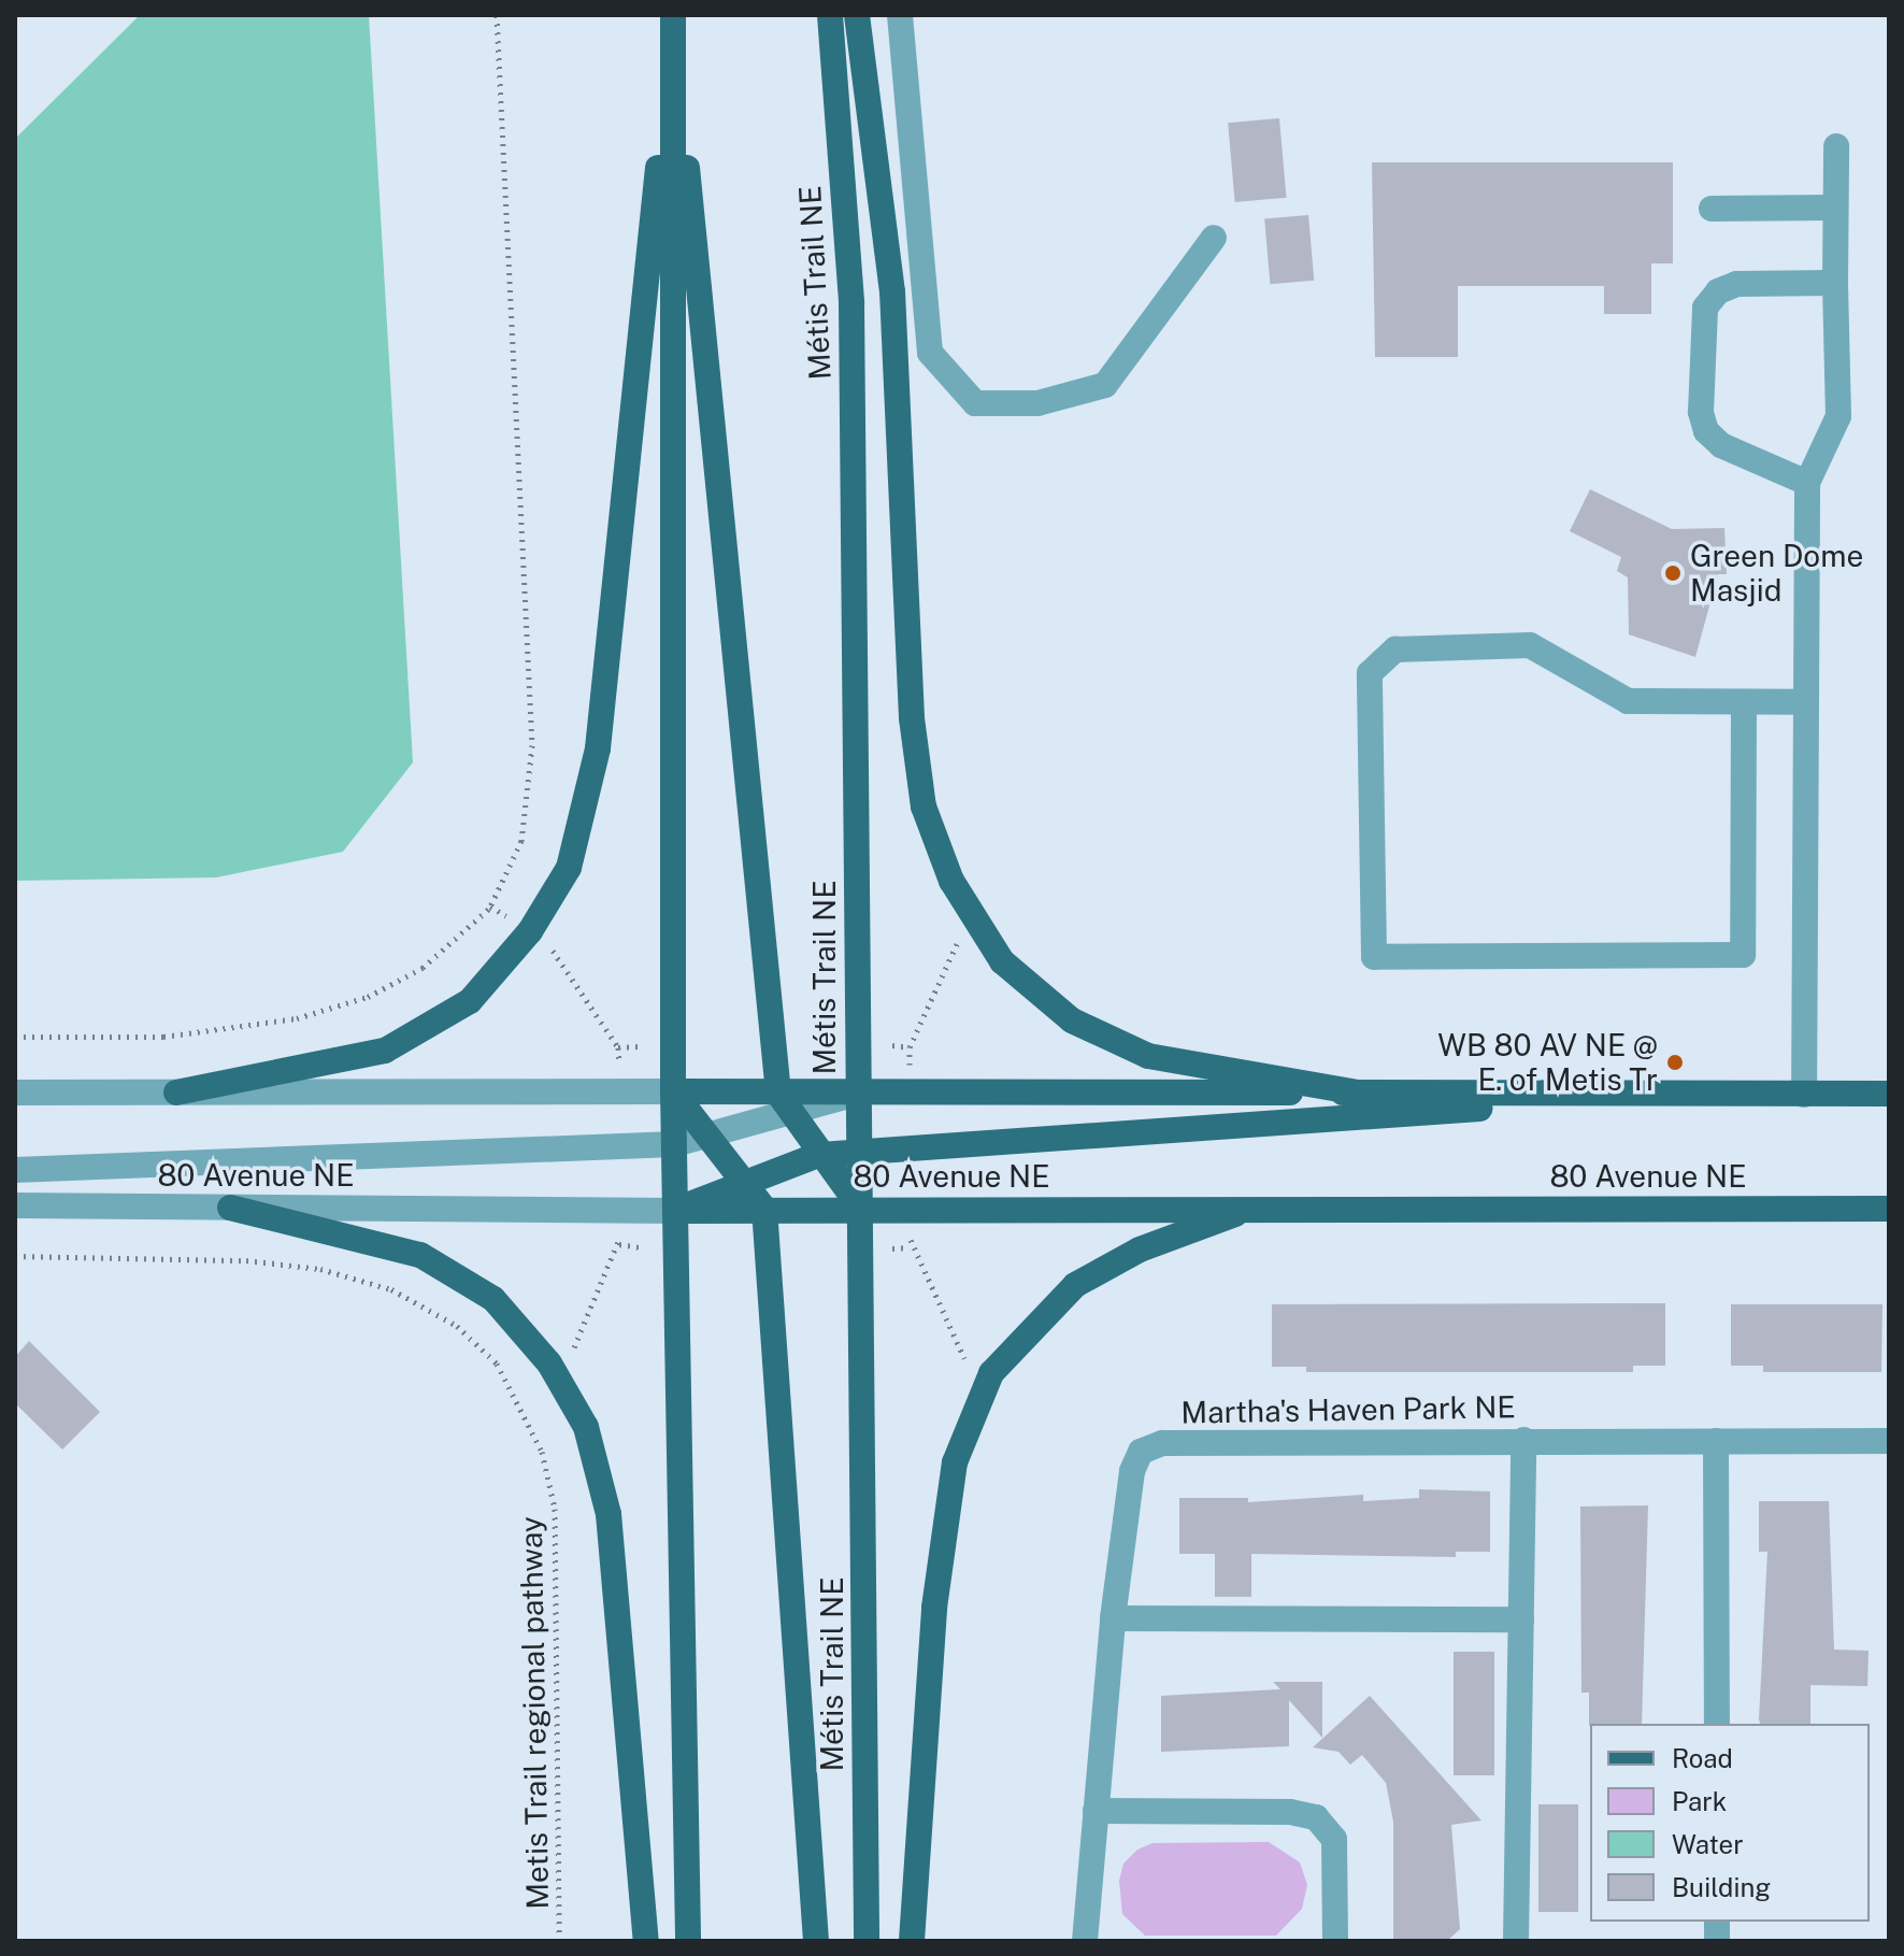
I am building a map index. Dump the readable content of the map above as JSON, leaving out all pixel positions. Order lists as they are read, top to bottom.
{
  "streets": {
    "main road": ["Métis Trail NE", "80 Avenue NE"],
    "street": ["Martha's Haven Park NE"],
    "path": ["Metis Trail regional pathway"]
  },
  "crossings": [
    ["Métis Trail NE", "80 Avenue NE"]
  ],
  "places": ["Green Dome Masjid", "WB 80 AV NE @ E. of Metis Tr"],
  "legend": [
    "Road",
    "Park",
    "Water",
    "Building"
  ]
}
